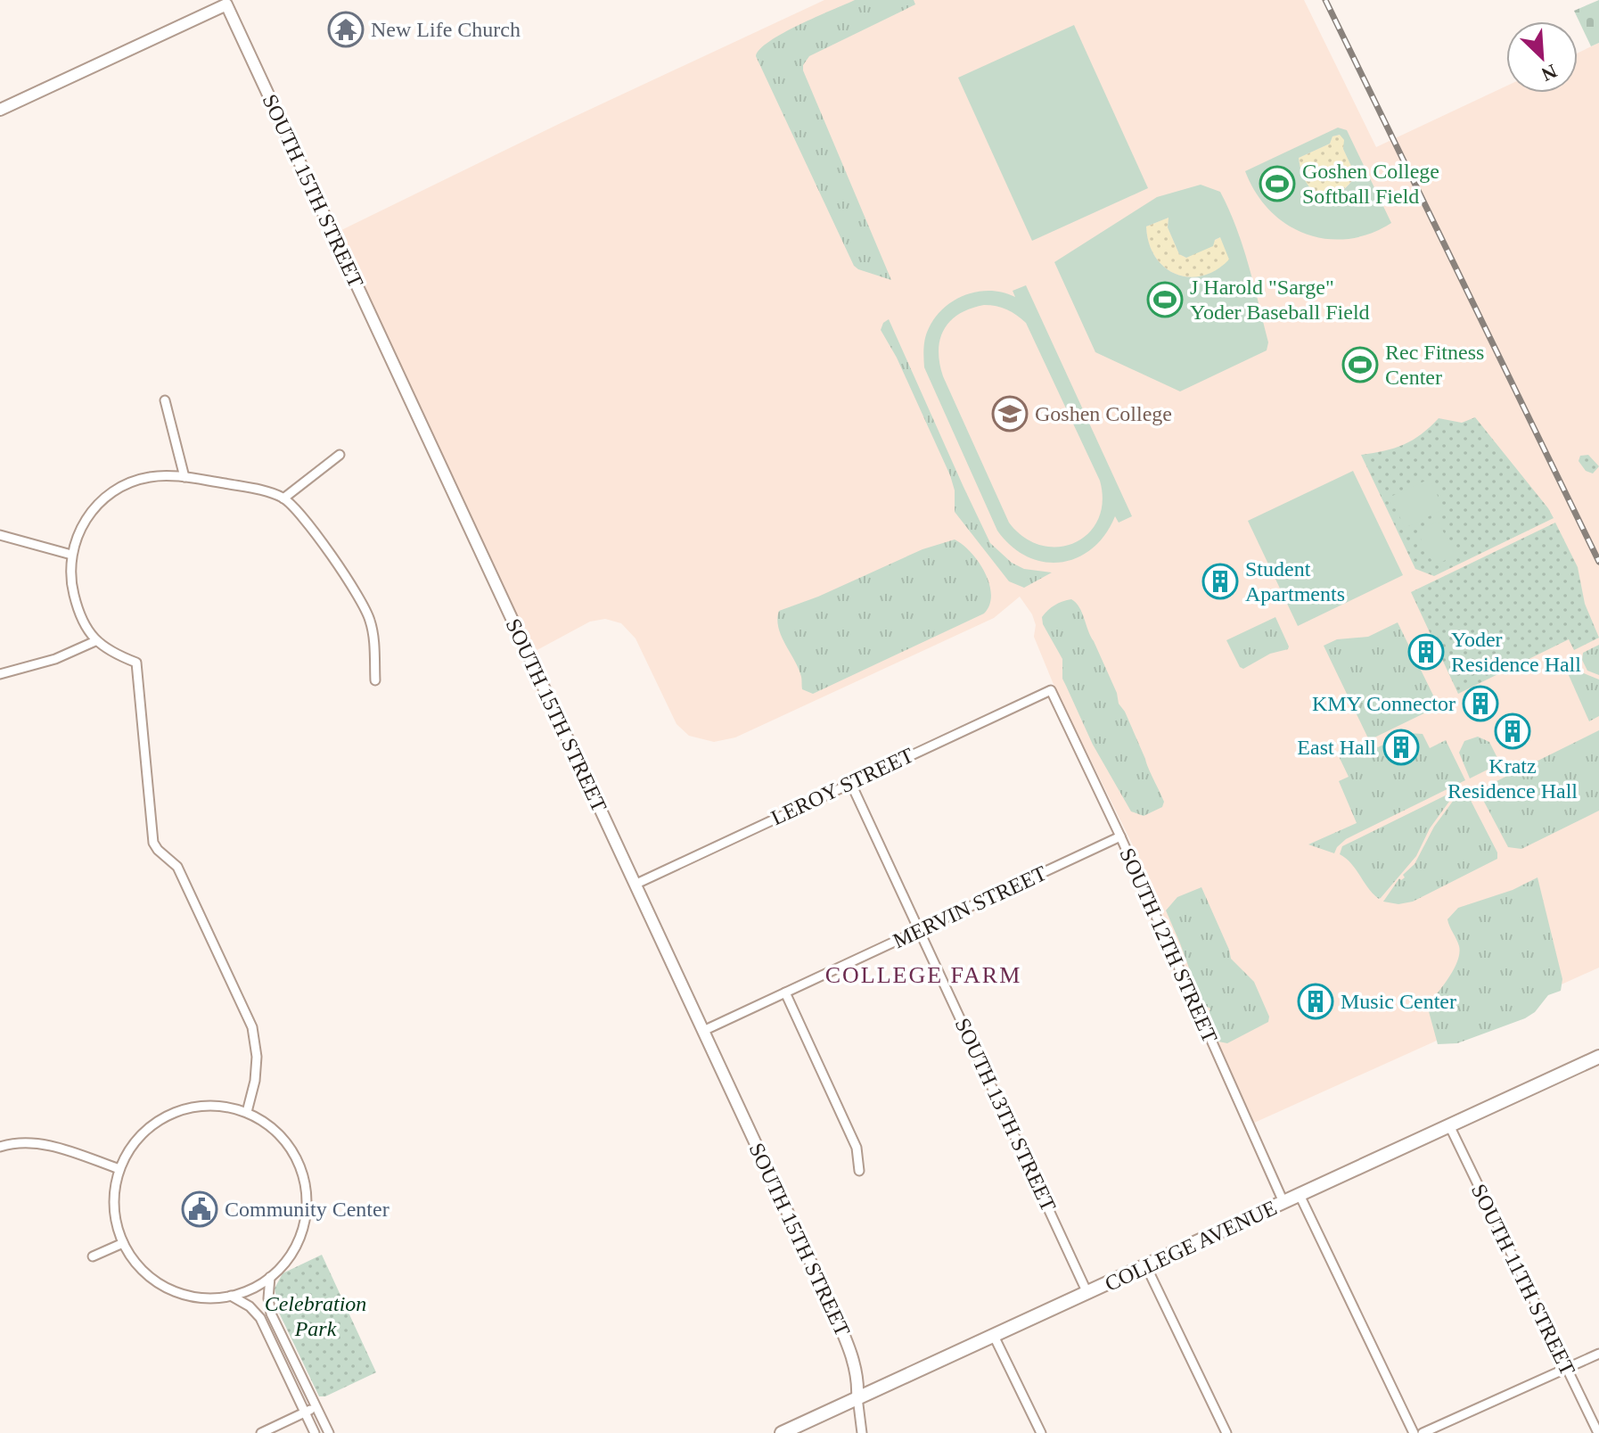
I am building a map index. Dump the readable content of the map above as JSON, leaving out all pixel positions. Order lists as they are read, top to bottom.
{
  "streets": {
    "main road": ["COLLEGE AVENUE"],
    "street": [
      "SOUTH 15TH STREET",
      "LEROY STREET",
      "MERVIN STREET",
      "SOUTH 12TH STREET",
      "SOUTH 13TH STREET",
      "SOUTH 11TH STREET"
    ]
  },
  "crossings": [
    ["SOUTH 15TH STREET", "LEROY STREET"],
    ["SOUTH 15TH STREET", "MERVIN STREET"],
    ["SOUTH 15TH STREET", "COLLEGE AVENUE"],
    ["LEROY STREET", "SOUTH 12TH STREET"],
    ["LEROY STREET", "SOUTH 13TH STREET"],
    ["MERVIN STREET", "SOUTH 12TH STREET"],
    ["MERVIN STREET", "SOUTH 13TH STREET"],
    ["SOUTH 12TH STREET", "COLLEGE AVENUE"],
    ["SOUTH 13TH STREET", "COLLEGE AVENUE"],
    ["COLLEGE AVENUE", "SOUTH 11TH STREET"]
  ],
  "districts": ["COLLEGE FARM"],
  "parks": ["Celebration Park"],
  "places": {
    "temple": ["New Life Church"],
    "sports": ["Goshen College Softball Field", "J Harold \"Sarge\" Yoder Baseball Field", "Rec Fitness Center"],
    "school or university": ["Goshen College"],
    "building": [
      "Student Apartments",
      "Yoder Residence Hall",
      "KMY Connector",
      "Kratz Residence Hall",
      "East Hall",
      "Music Center"
    ],
    "public building": ["Community Center"]
  },
  "north": "bottom right"
}
